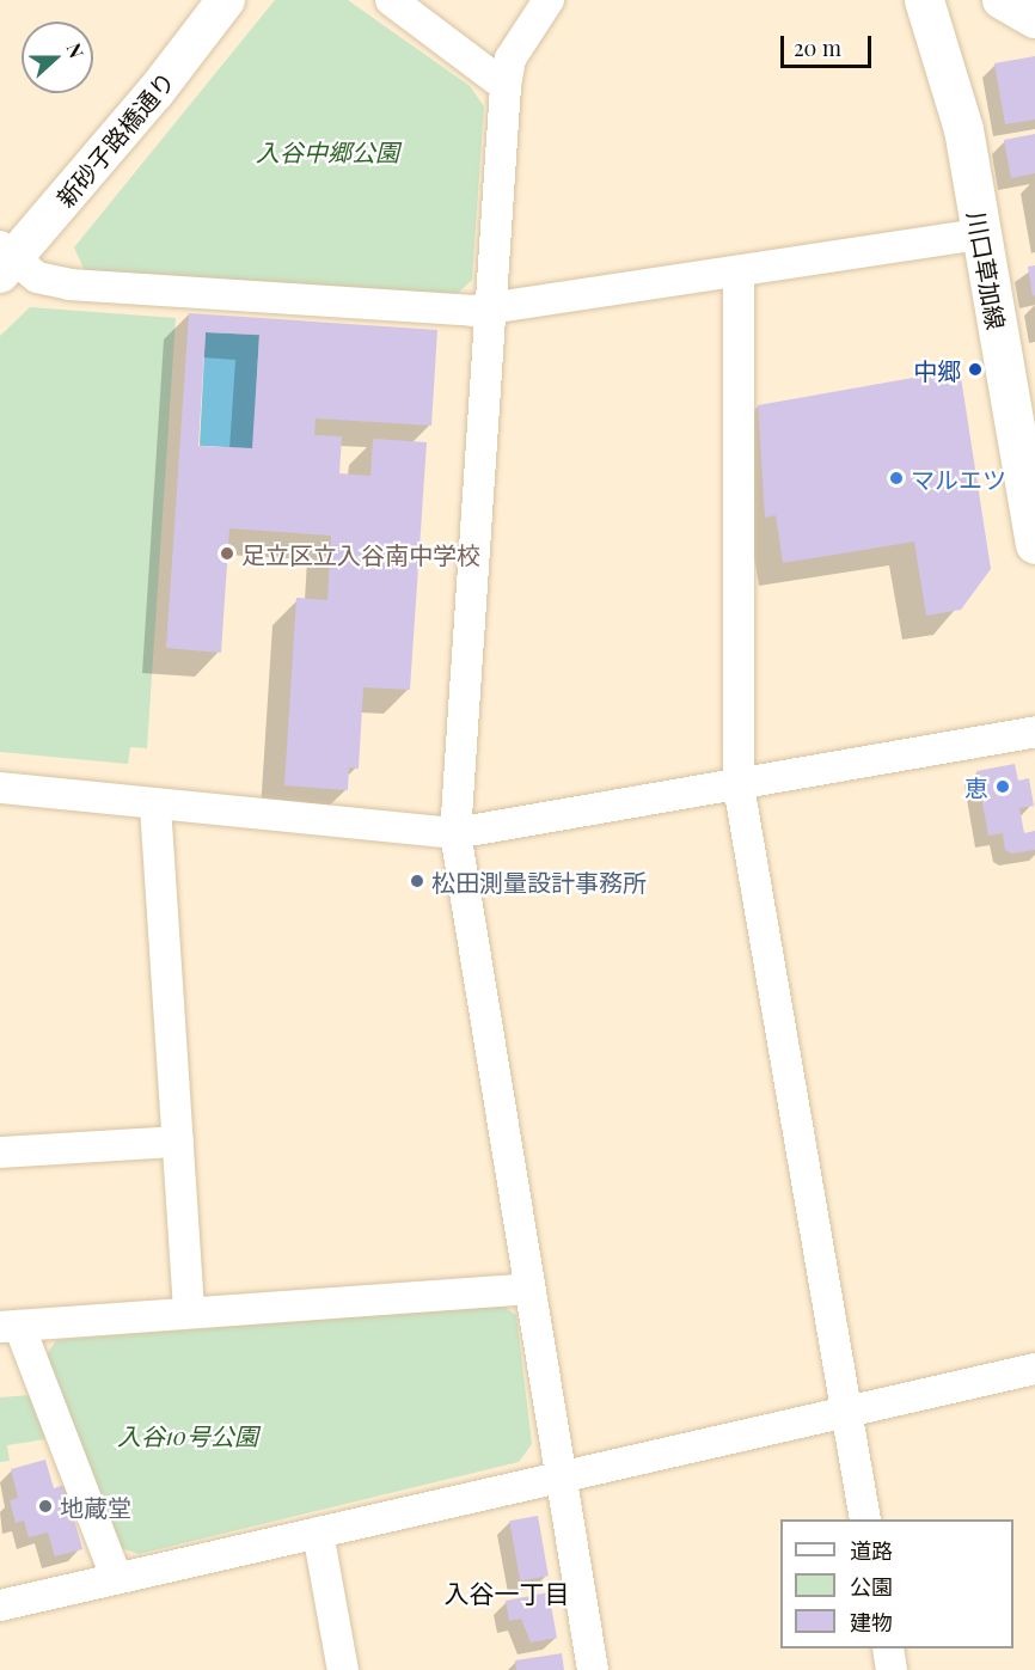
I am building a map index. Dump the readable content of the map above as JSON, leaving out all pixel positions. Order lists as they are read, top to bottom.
{
  "streets": {
    "main road": ["川口草加線"],
    "street": ["新砂子路橋通り"]
  },
  "districts": ["入谷一丁目"],
  "parks": ["入谷中郷公園", "入谷10号公園"],
  "places": [
    "中郷",
    "マルエツ",
    "足立区立入谷南中学校",
    "恵",
    "松田測量設計事務所",
    "地蔵堂"
  ],
  "legend": ["道路", "公園", "建物"],
  "scale_bar": "20 m",
  "north": "right"
}
